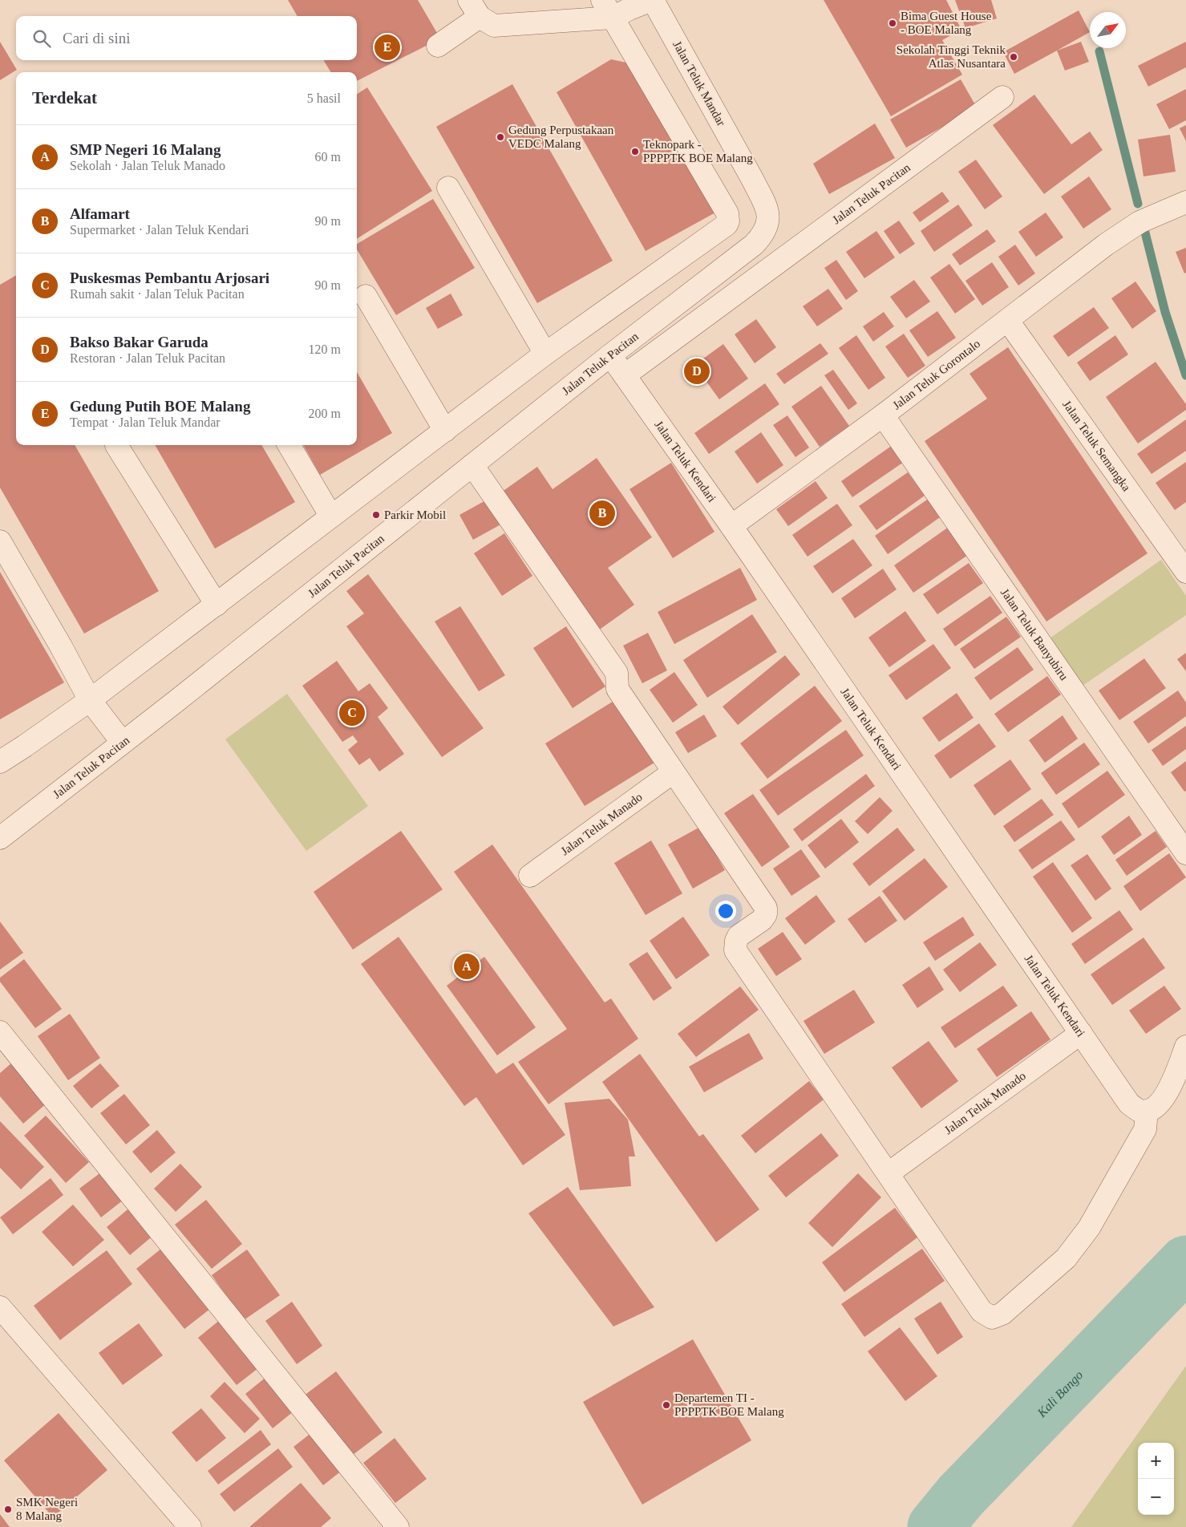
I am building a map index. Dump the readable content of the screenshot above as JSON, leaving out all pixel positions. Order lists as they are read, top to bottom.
{
  "streets": {
    "street": [
      "Jalan Teluk Mandar",
      "Jalan Teluk Pacitan",
      "Jalan Teluk Gorontalo",
      "Jalan Teluk Semangka",
      "Jalan Teluk Kendari",
      "Jalan Teluk Banyubiru",
      "Jalan Teluk Manado"
    ]
  },
  "crossings": [
    ["Jalan Teluk Mandar", "Jalan Teluk Pacitan"],
    ["Jalan Teluk Pacitan", "Jalan Teluk Kendari"],
    ["Jalan Teluk Gorontalo", "Jalan Teluk Semangka"],
    ["Jalan Teluk Gorontalo", "Jalan Teluk Kendari"],
    ["Jalan Teluk Gorontalo", "Jalan Teluk Banyubiru"],
    ["Jalan Teluk Kendari", "Jalan Teluk Manado"]
  ],
  "water": ["Kali Bango"],
  "places": [
    "Bima Guest House - BOE Malang",
    "Sekolah Tinggi Teknik Atlas Nusantara",
    "Gedung Perpustakaan VEDC Malang",
    "Teknopark - PPPPTK BOE Malang",
    "Parkir Mobil",
    "Departemen TI - PPPPTK BOE Malang",
    "SMK Negeri 8 Malang"
  ],
  "north": "top right",
  "page": {
    "search": "Cari di sini",
    "pins": [
      "E",
      "D",
      "B",
      "C",
      "A"
    ],
    "heading": ["Terdekat", "5 hasil"],
    "list": [
      {
        "mark": "A",
        "name": "SMP Negeri 16 Malang",
        "note": "Sekolah · Jalan Teluk Manado",
        "value": "60 m"
      },
      {
        "mark": "B",
        "name": "Alfamart",
        "note": "Supermarket · Jalan Teluk Kendari",
        "value": "90 m"
      },
      {
        "mark": "C",
        "name": "Puskesmas Pembantu Arjosari",
        "note": "Rumah sakit · Jalan Teluk Pacitan",
        "value": "90 m"
      },
      {
        "mark": "D",
        "name": "Bakso Bakar Garuda",
        "note": "Restoran · Jalan Teluk Pacitan",
        "value": "120 m"
      },
      {
        "mark": "E",
        "name": "Gedung Putih BOE Malang",
        "note": "Tempat · Jalan Teluk Mandar",
        "value": "200 m"
      }
    ],
    "map_buttons": ["+", "−"]
  }
}
